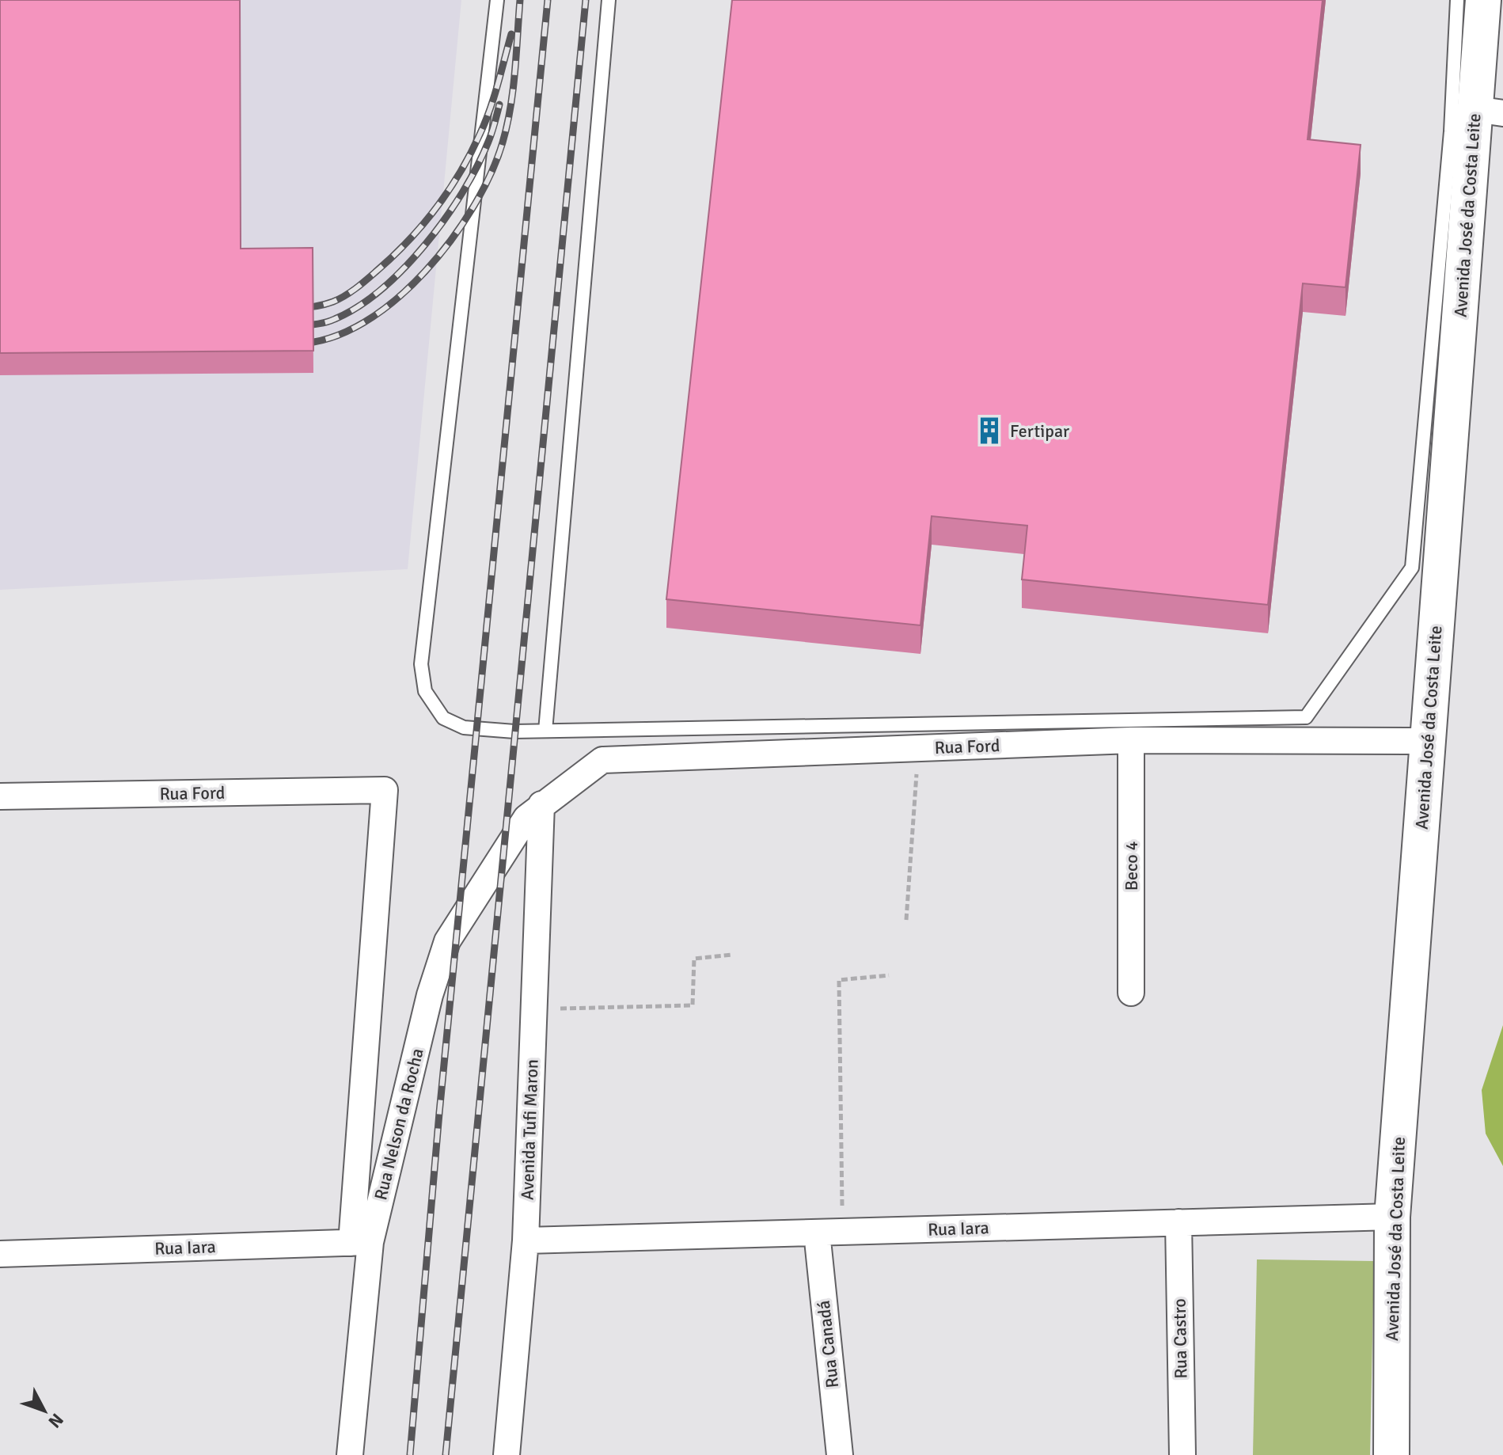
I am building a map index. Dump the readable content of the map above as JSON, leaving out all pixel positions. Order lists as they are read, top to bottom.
{
  "streets": {
    "street": [
      "Avenida José da Costa Leite",
      "Rua Ford",
      "Beco 4",
      "Rua Nelson da Rocha",
      "Avenida Tufi Maron",
      "Rua Iara",
      "Rua Castro",
      "Rua Canadá"
    ]
  },
  "crossings": [
    ["Avenida José da Costa Leite", "Rua Ford"],
    ["Avenida José da Costa Leite", "Rua Iara"],
    ["Rua Ford", "Beco 4"],
    ["Rua Ford", "Rua Nelson da Rocha"],
    ["Rua Ford", "Avenida Tufi Maron"],
    ["Rua Ford", "Rua Iara"],
    ["Rua Nelson da Rocha", "Avenida Tufi Maron"],
    ["Rua Nelson da Rocha", "Rua Iara"],
    ["Avenida Tufi Maron", "Rua Iara"],
    ["Rua Iara", "Rua Castro"],
    ["Rua Iara", "Rua Canadá"]
  ],
  "places": {
    "building": ["Fertipar"]
  },
  "north": "bottom right"
}
